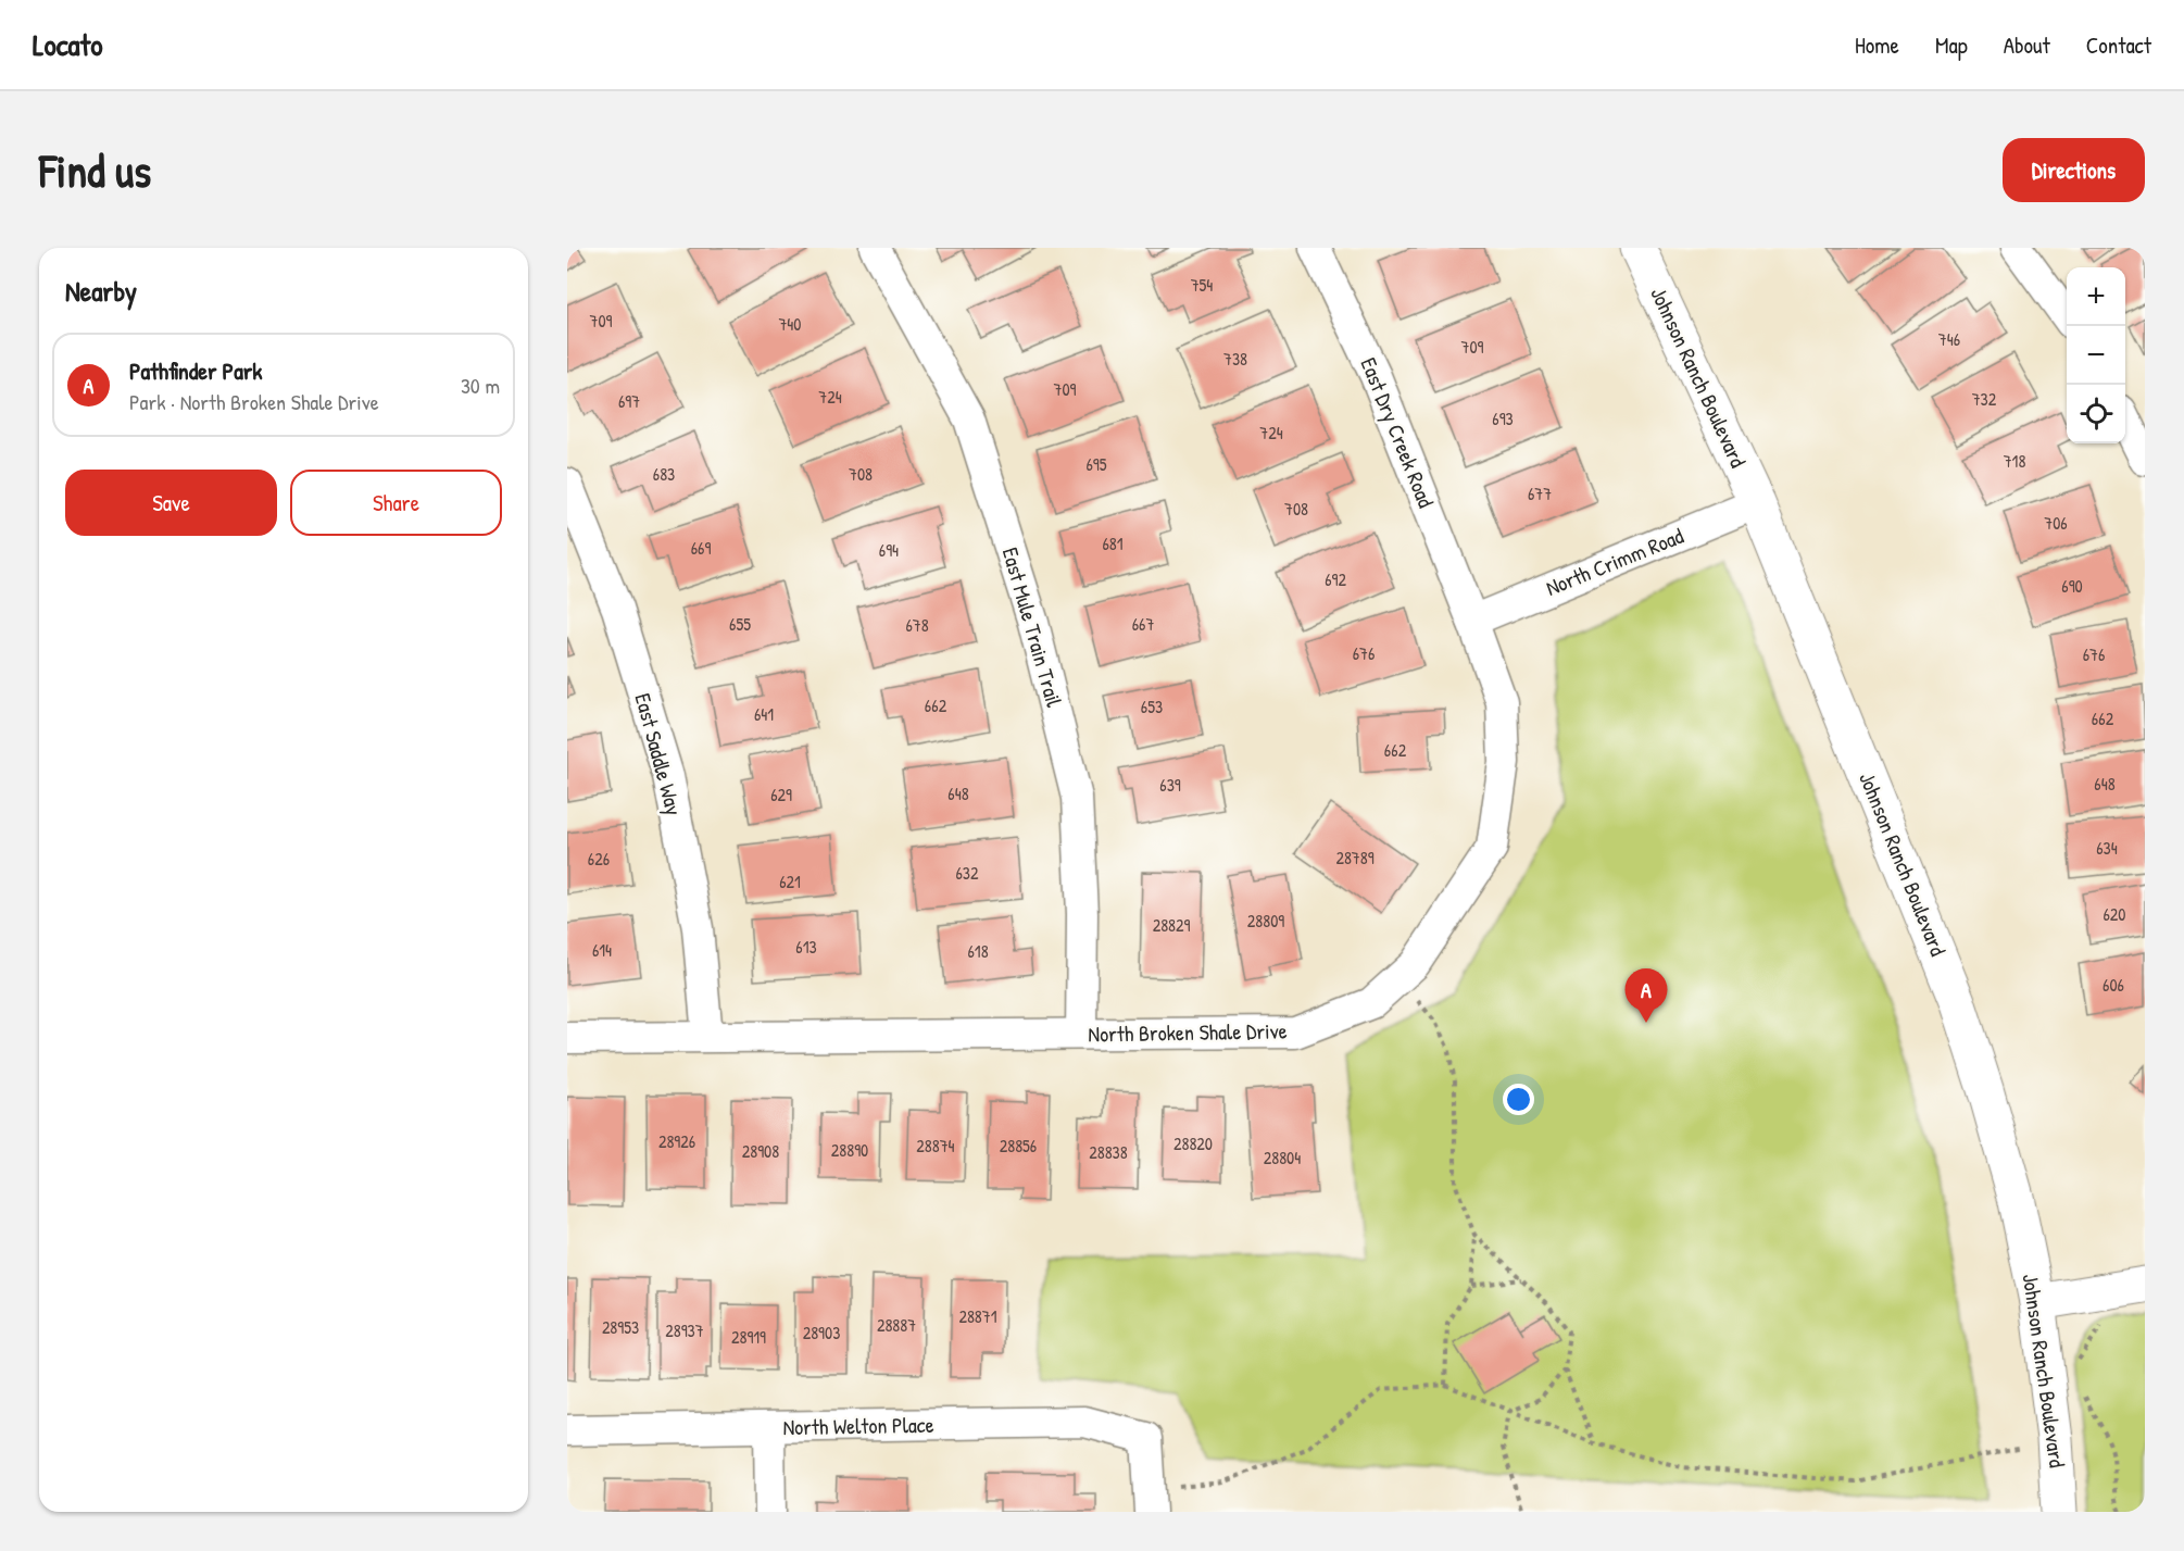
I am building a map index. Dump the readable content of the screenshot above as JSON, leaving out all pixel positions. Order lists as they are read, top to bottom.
{
  "streets": {
    "street": [
      "Johnson Ranch Boulevard",
      "East Dry Creek Road",
      "North Crimm Road",
      "East Mule Train Trail",
      "East Saddle Way",
      "North Broken Shale Drive",
      "North Welton Place"
    ]
  },
  "crossings": [
    ["Johnson Ranch Boulevard", "North Crimm Road"],
    ["East Dry Creek Road", "North Crimm Road"],
    ["East Dry Creek Road", "North Broken Shale Drive"],
    ["North Crimm Road", "North Broken Shale Drive"],
    ["East Mule Train Trail", "North Broken Shale Drive"],
    ["East Saddle Way", "North Broken Shale Drive"]
  ],
  "house_numbers": [
    "754",
    "709",
    "740",
    "746",
    "709",
    "738",
    "709",
    "724",
    "732",
    "697",
    "693",
    "724",
    "718",
    "695",
    "683",
    "708",
    "677",
    "708",
    "706",
    "681",
    "669",
    "694",
    "692",
    "690",
    "655",
    "667",
    "678",
    "676",
    "676",
    "662",
    "653",
    "641",
    "662",
    "662",
    "648",
    "639",
    "648",
    "629",
    "634",
    "28789",
    "626",
    "632",
    "621",
    "620",
    "28809",
    "28829",
    "613",
    "614",
    "618",
    "606",
    "28926",
    "28820",
    "28874",
    "28856",
    "28890",
    "28908",
    "28838",
    "28804",
    "28871",
    "28887",
    "28953",
    "28937",
    "28903",
    "28919"
  ],
  "page": {
    "header": "Locato",
    "nav": [
      "Home",
      "Map",
      "About",
      "Contact"
    ],
    "buttons": [
      "Directions",
      ["Save", "Share"]
    ],
    "title": "Find us",
    "heading": "Nearby",
    "map_buttons": ["+", "−"],
    "list": [
      {
        "mark": "A",
        "name": "Pathfinder Park",
        "note": "Park · North Broken Shale Drive",
        "value": "30 m"
      }
    ],
    "pins": "A"
  }
}
